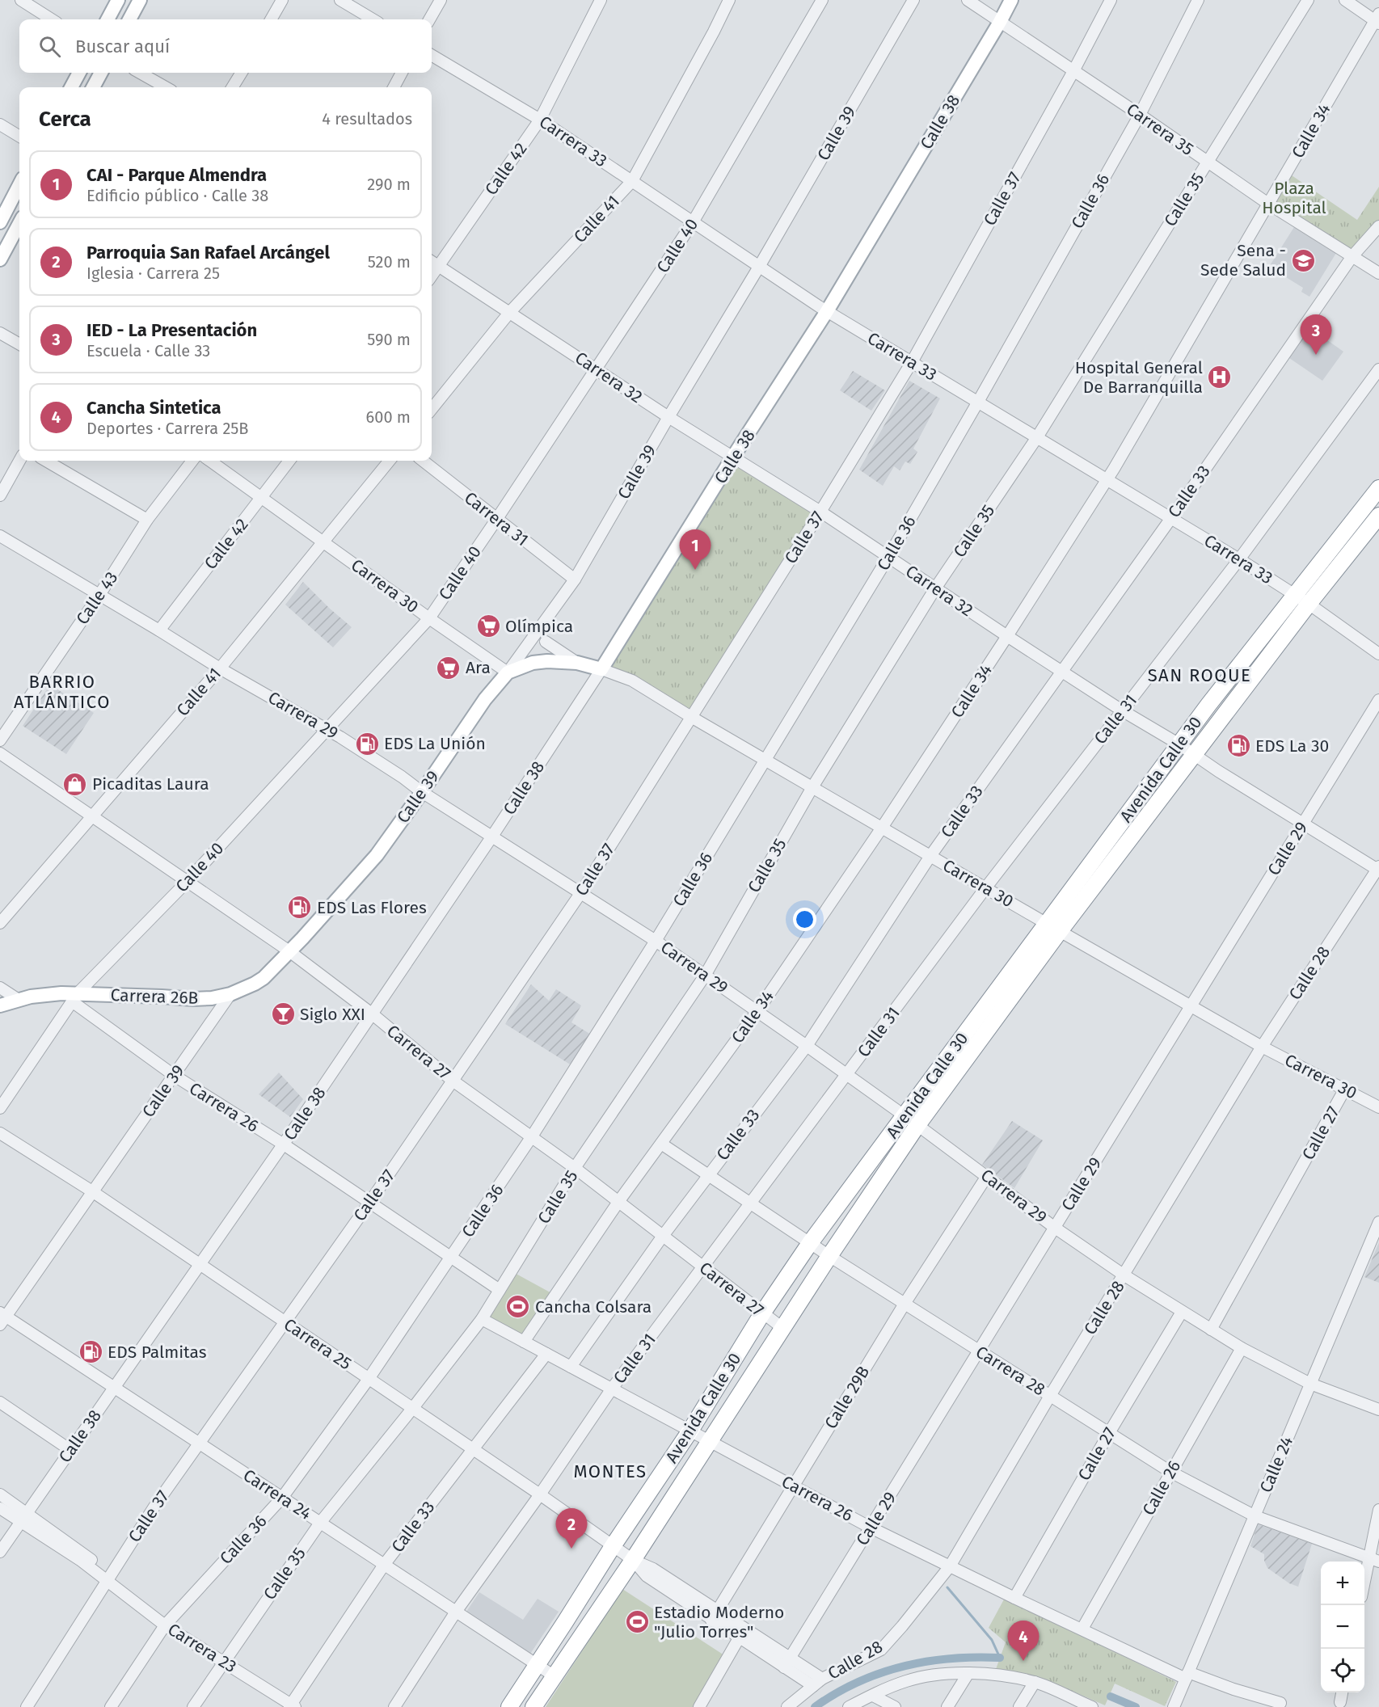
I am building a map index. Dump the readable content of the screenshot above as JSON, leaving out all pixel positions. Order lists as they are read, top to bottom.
{
  "streets": {
    "highway": ["Avenida Calle 30"],
    "main road": [
      "Calle 38",
      "Calle 39",
      "Carrera 30",
      "Carrera 26B"
    ],
    "street": [
      "Carrera 35",
      "Calle 34",
      "Carrera 33",
      "Calle 42",
      "Calle 37",
      "Calle 35",
      "Calle 36",
      "Calle 41",
      "Calle 40",
      "Carrera 32",
      "Calle 33",
      "Carrera 31",
      "Calle 43",
      "Carrera 29",
      "Calle 31",
      "Calle 29",
      "Calle 28",
      "Carrera 27",
      "Carrera 26",
      "Calle 27",
      "Carrera 25",
      "Carrera 28",
      "Calle 29B",
      "Calle 24",
      "Calle 26",
      "Carrera 24",
      "Carrera 23"
    ]
  },
  "crossings": [
    ["Calle 38", "Carrera 35"],
    ["Calle 38", "Carrera 33"],
    ["Calle 38", "Carrera 32"],
    ["Calle 38", "Carrera 30"],
    ["Calle 38", "Carrera 29"],
    ["Calle 38", "Carrera 27"],
    ["Calle 38", "Carrera 26"],
    ["Calle 38", "Carrera 25"],
    ["Calle 38", "Carrera 24"],
    ["Calle 38", "Carrera 23"],
    ["Carrera 35", "Calle 34"],
    ["Carrera 35", "Calle 37"],
    ["Carrera 35", "Calle 35"],
    ["Carrera 35", "Calle 36"],
    ["Carrera 35", "Calle 33"],
    ["Calle 34", "Carrera 33"],
    ["Calle 34", "Carrera 32"],
    ["Calle 34", "Carrera 30"],
    ["Calle 34", "Carrera 29"],
    ["Calle 34", "Carrera 27"],
    ["Calle 34", "Carrera 26"],
    ["Calle 34", "Carrera 28"],
    ["Calle 39", "Carrera 33"],
    ["Calle 39", "Carrera 32"],
    ["Calle 39", "Carrera 31"],
    ["Calle 39", "Carrera 30"],
    ["Calle 39", "Carrera 29"],
    ["Calle 39", "Carrera 26B"],
    ["Calle 39", "Carrera 27"],
    ["Calle 39", "Carrera 26"],
    ["Calle 39", "Carrera 25"],
    ["Calle 39", "Carrera 24"],
    ["Carrera 33", "Calle 42"],
    ["Carrera 33", "Calle 37"],
    ["Carrera 33", "Calle 35"],
    ["Carrera 33", "Calle 36"],
    ["Carrera 33", "Calle 41"],
    ["Carrera 33", "Calle 40"],
    ["Carrera 33", "Calle 33"],
    ["Carrera 33", "Calle 31"],
    ["Carrera 33", "Avenida Calle 30"],
    ["Calle 42", "Carrera 32"],
    ["Calle 42", "Carrera 30"],
    ["Calle 42", "Carrera 29"],
    ["Calle 37", "Carrera 32"],
    ["Calle 37", "Carrera 30"],
    ["Calle 37", "Carrera 29"],
    ["Calle 37", "Carrera 27"],
    ["Calle 37", "Carrera 26"],
    ["Calle 37", "Carrera 25"],
    ["Calle 37", "Carrera 24"],
    ["Calle 37", "Carrera 23"],
    ["Calle 35", "Carrera 32"],
    ["Calle 35", "Carrera 30"],
    ["Calle 35", "Carrera 29"],
    ["Calle 35", "Carrera 27"],
    ["Calle 35", "Carrera 26"],
    ["Calle 35", "Carrera 25"],
    ["Calle 35", "Carrera 24"],
    ["Calle 35", "Carrera 23"],
    ["Calle 36", "Carrera 32"],
    ["Calle 36", "Carrera 30"],
    ["Calle 36", "Carrera 29"],
    ["Calle 36", "Carrera 27"],
    ["Calle 36", "Carrera 26"],
    ["Calle 36", "Carrera 25"],
    ["Calle 36", "Carrera 24"],
    ["Calle 36", "Carrera 23"],
    ["Calle 41", "Carrera 32"],
    ["Calle 41", "Carrera 30"],
    ["Calle 41", "Carrera 29"],
    ["Calle 41", "Carrera 27"],
    ["Calle 40", "Carrera 32"],
    ["Calle 40", "Carrera 31"],
    ["Calle 40", "Carrera 30"],
    ["Calle 40", "Carrera 29"],
    ["Calle 40", "Carrera 26B"],
    ["Calle 40", "Carrera 27"],
    ["Calle 40", "Carrera 26"],
    ["Carrera 32", "Calle 33"],
    ["Carrera 32", "Calle 31"],
    ["Carrera 32", "Avenida Calle 30"],
    ["Carrera 32", "Calle 29"],
    ["Carrera 32", "Calle 28"],
    ["Calle 33", "Carrera 30"],
    ["Calle 33", "Carrera 29"],
    ["Calle 33", "Carrera 27"],
    ["Calle 33", "Carrera 26"],
    ["Calle 33", "Carrera 25"],
    ["Calle 33", "Carrera 28"],
    ["Calle 33", "Carrera 24"],
    ["Calle 33", "Carrera 23"],
    ["Carrera 30", "Calle 31"],
    ["Carrera 30", "Avenida Calle 30"],
    ["Carrera 30", "Calle 29"],
    ["Carrera 30", "Calle 28"],
    ["Carrera 30", "Calle 27"],
    ["Calle 43", "Carrera 29"],
    ["Carrera 29", "Calle 31"],
    ["Carrera 29", "Avenida Calle 30"],
    ["Carrera 29", "Calle 29"],
    ["Carrera 29", "Calle 28"],
    ["Carrera 29", "Calle 27"],
    ["Carrera 29", "Calle 29B"],
    ["Carrera 29", "Calle 24"],
    ["Carrera 29", "Calle 26"],
    ["Calle 31", "Carrera 27"],
    ["Calle 31", "Carrera 26"],
    ["Calle 31", "Carrera 25"],
    ["Calle 31", "Carrera 28"],
    ["Calle 31", "Carrera 24"],
    ["Avenida Calle 30", "Carrera 27"],
    ["Avenida Calle 30", "Carrera 26"],
    ["Avenida Calle 30", "Carrera 25"],
    ["Avenida Calle 30", "Carrera 28"],
    ["Avenida Calle 30", "Carrera 24"],
    ["Calle 29", "Carrera 26"],
    ["Calle 29", "Carrera 25"],
    ["Calle 29", "Carrera 28"],
    ["Calle 28", "Carrera 26"],
    ["Calle 28", "Carrera 25"],
    ["Calle 28", "Carrera 28"],
    ["Carrera 26B", "Carrera 26"],
    ["Carrera 26", "Calle 27"],
    ["Carrera 26", "Calle 29B"],
    ["Carrera 26", "Calle 24"],
    ["Carrera 26", "Calle 26"],
    ["Calle 27", "Carrera 28"],
    ["Carrera 25", "Calle 29B"],
    ["Carrera 28", "Calle 29B"],
    ["Carrera 28", "Calle 24"],
    ["Carrera 28", "Calle 26"]
  ],
  "districts": ["SAN ROQUE", "BARRIO ATLÁNTICO", "MONTES"],
  "parks": ["Plaza Hospital"],
  "places": {
    "school or university": ["Sena - Sede Salud"],
    "hospital": ["Hospital General De Barranquilla"],
    "supermarket": ["Olímpica", "Ara"],
    "fuel station": [
      "EDS La Unión",
      "EDS La 30",
      "EDS Las Flores",
      "EDS Palmitas"
    ],
    "shop": ["Picaditas Laura"],
    "bar": ["Siglo XXI"],
    "sports": ["Cancha Colsara", "Estadio Moderno \"Julio Torres\""]
  },
  "page": {
    "search": "Buscar aquí",
    "heading": ["Cerca", "4 resultados"],
    "list": [
      {
        "mark": "1",
        "name": "CAI - Parque Almendra",
        "note": "Edificio público · Calle 38",
        "value": "290 m"
      },
      {
        "mark": "2",
        "name": "Parroquia San Rafael Arcángel",
        "note": "Iglesia · Carrera 25",
        "value": "520 m"
      },
      {
        "mark": "3",
        "name": "IED - La Presentación",
        "note": "Escuela · Calle 33",
        "value": "590 m"
      },
      {
        "mark": "4",
        "name": "Cancha Sintetica",
        "note": "Deportes · Carrera 25B",
        "value": "600 m"
      }
    ],
    "pins": [
      "3",
      "1",
      "2",
      "4"
    ],
    "map_buttons": ["+", "−"]
  }
}
